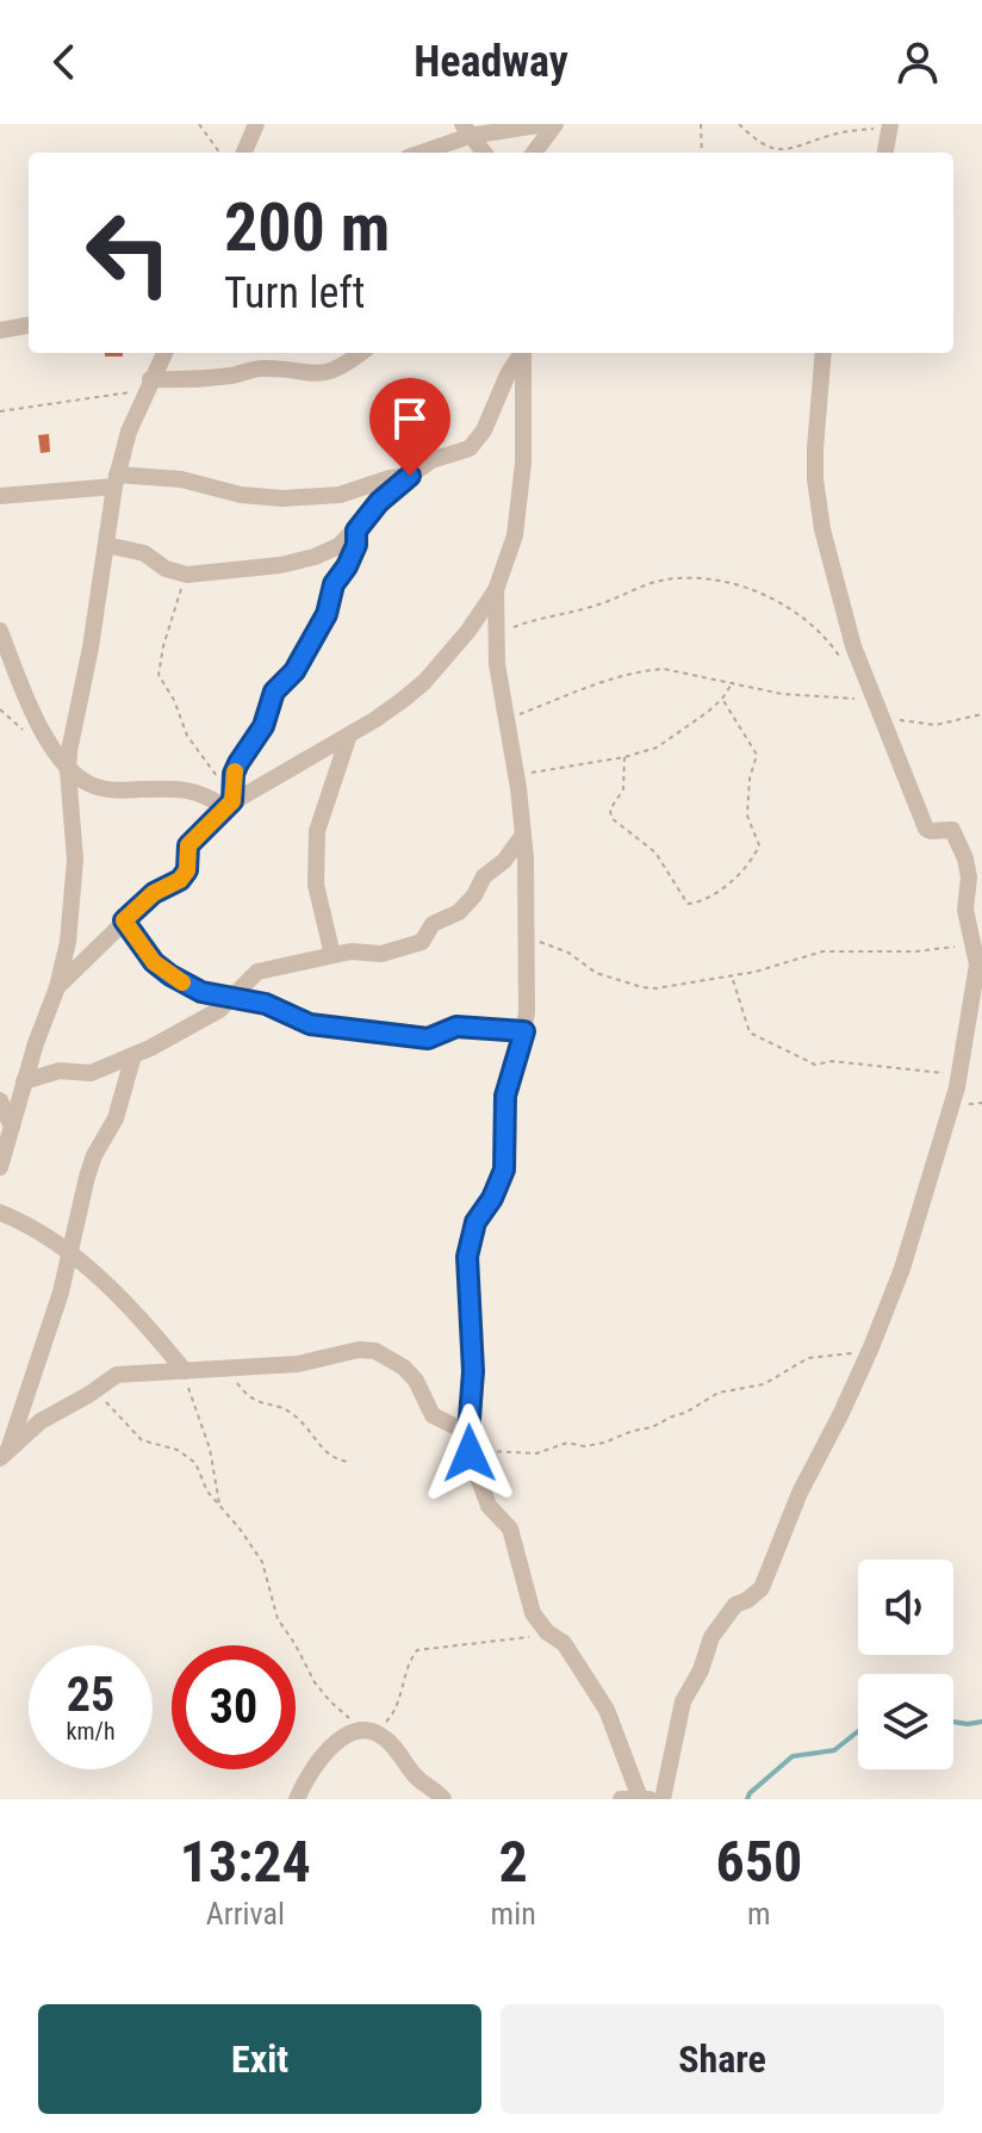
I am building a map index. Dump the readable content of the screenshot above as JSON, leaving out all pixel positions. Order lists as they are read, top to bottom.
{
  "page": {
    "header": "Headway",
    "turn": ["200 m", "Turn left"],
    "speed": "25 km/h",
    "limit": "30",
    "eta": [
      "13:24",
      "Arrival",
      "2",
      "min",
      "650",
      "m"
    ],
    "buttons": ["Exit", "Share"]
  }
}
